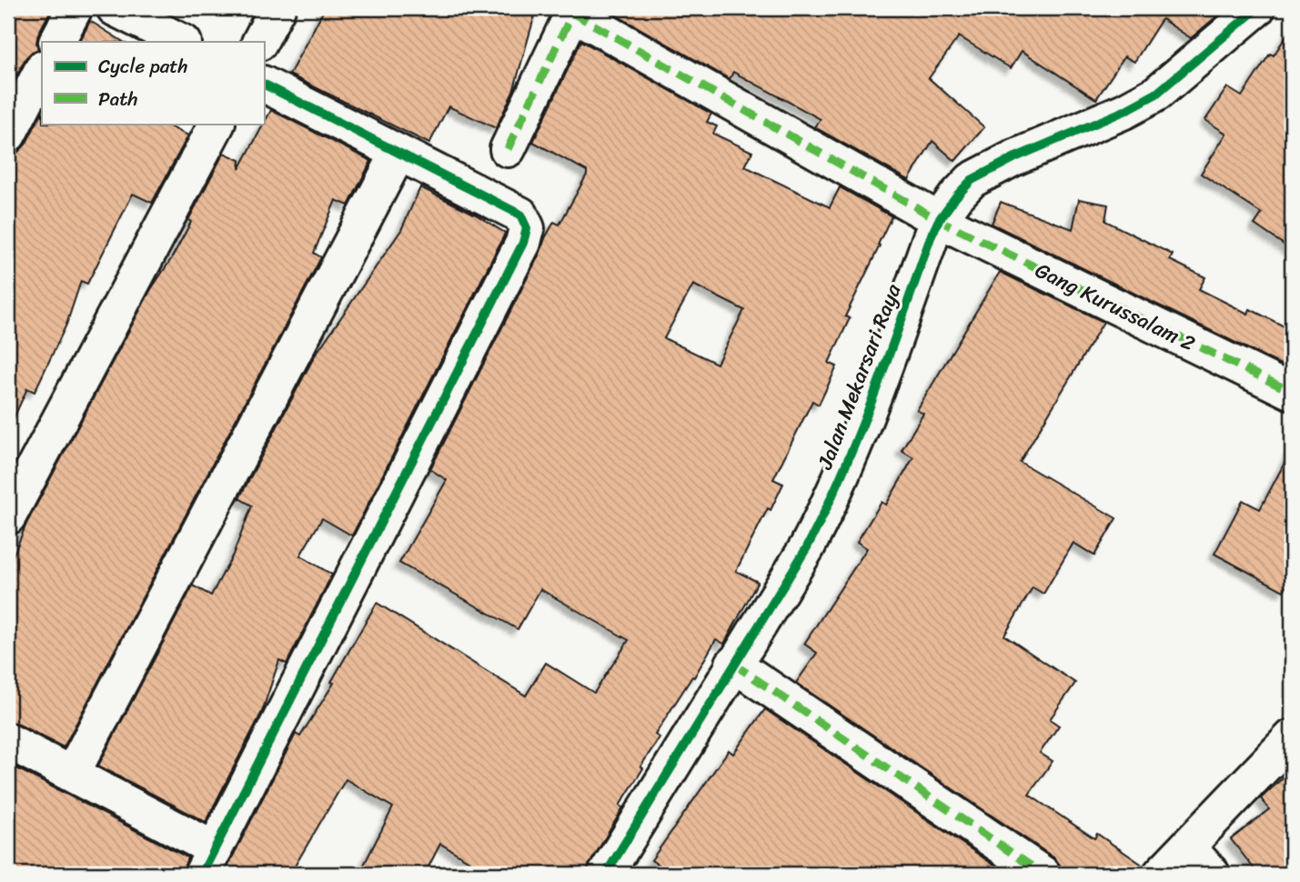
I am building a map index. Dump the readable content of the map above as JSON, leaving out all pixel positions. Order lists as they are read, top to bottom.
{
  "streets": {
    "street": ["Gang Kurussalam 2", "Jalan Mekarsari Raya"]
  },
  "crossings": [
    ["Gang Kurussalam 2", "Jalan Mekarsari Raya"]
  ],
  "legend": ["Cycle path", "Path"]
}
